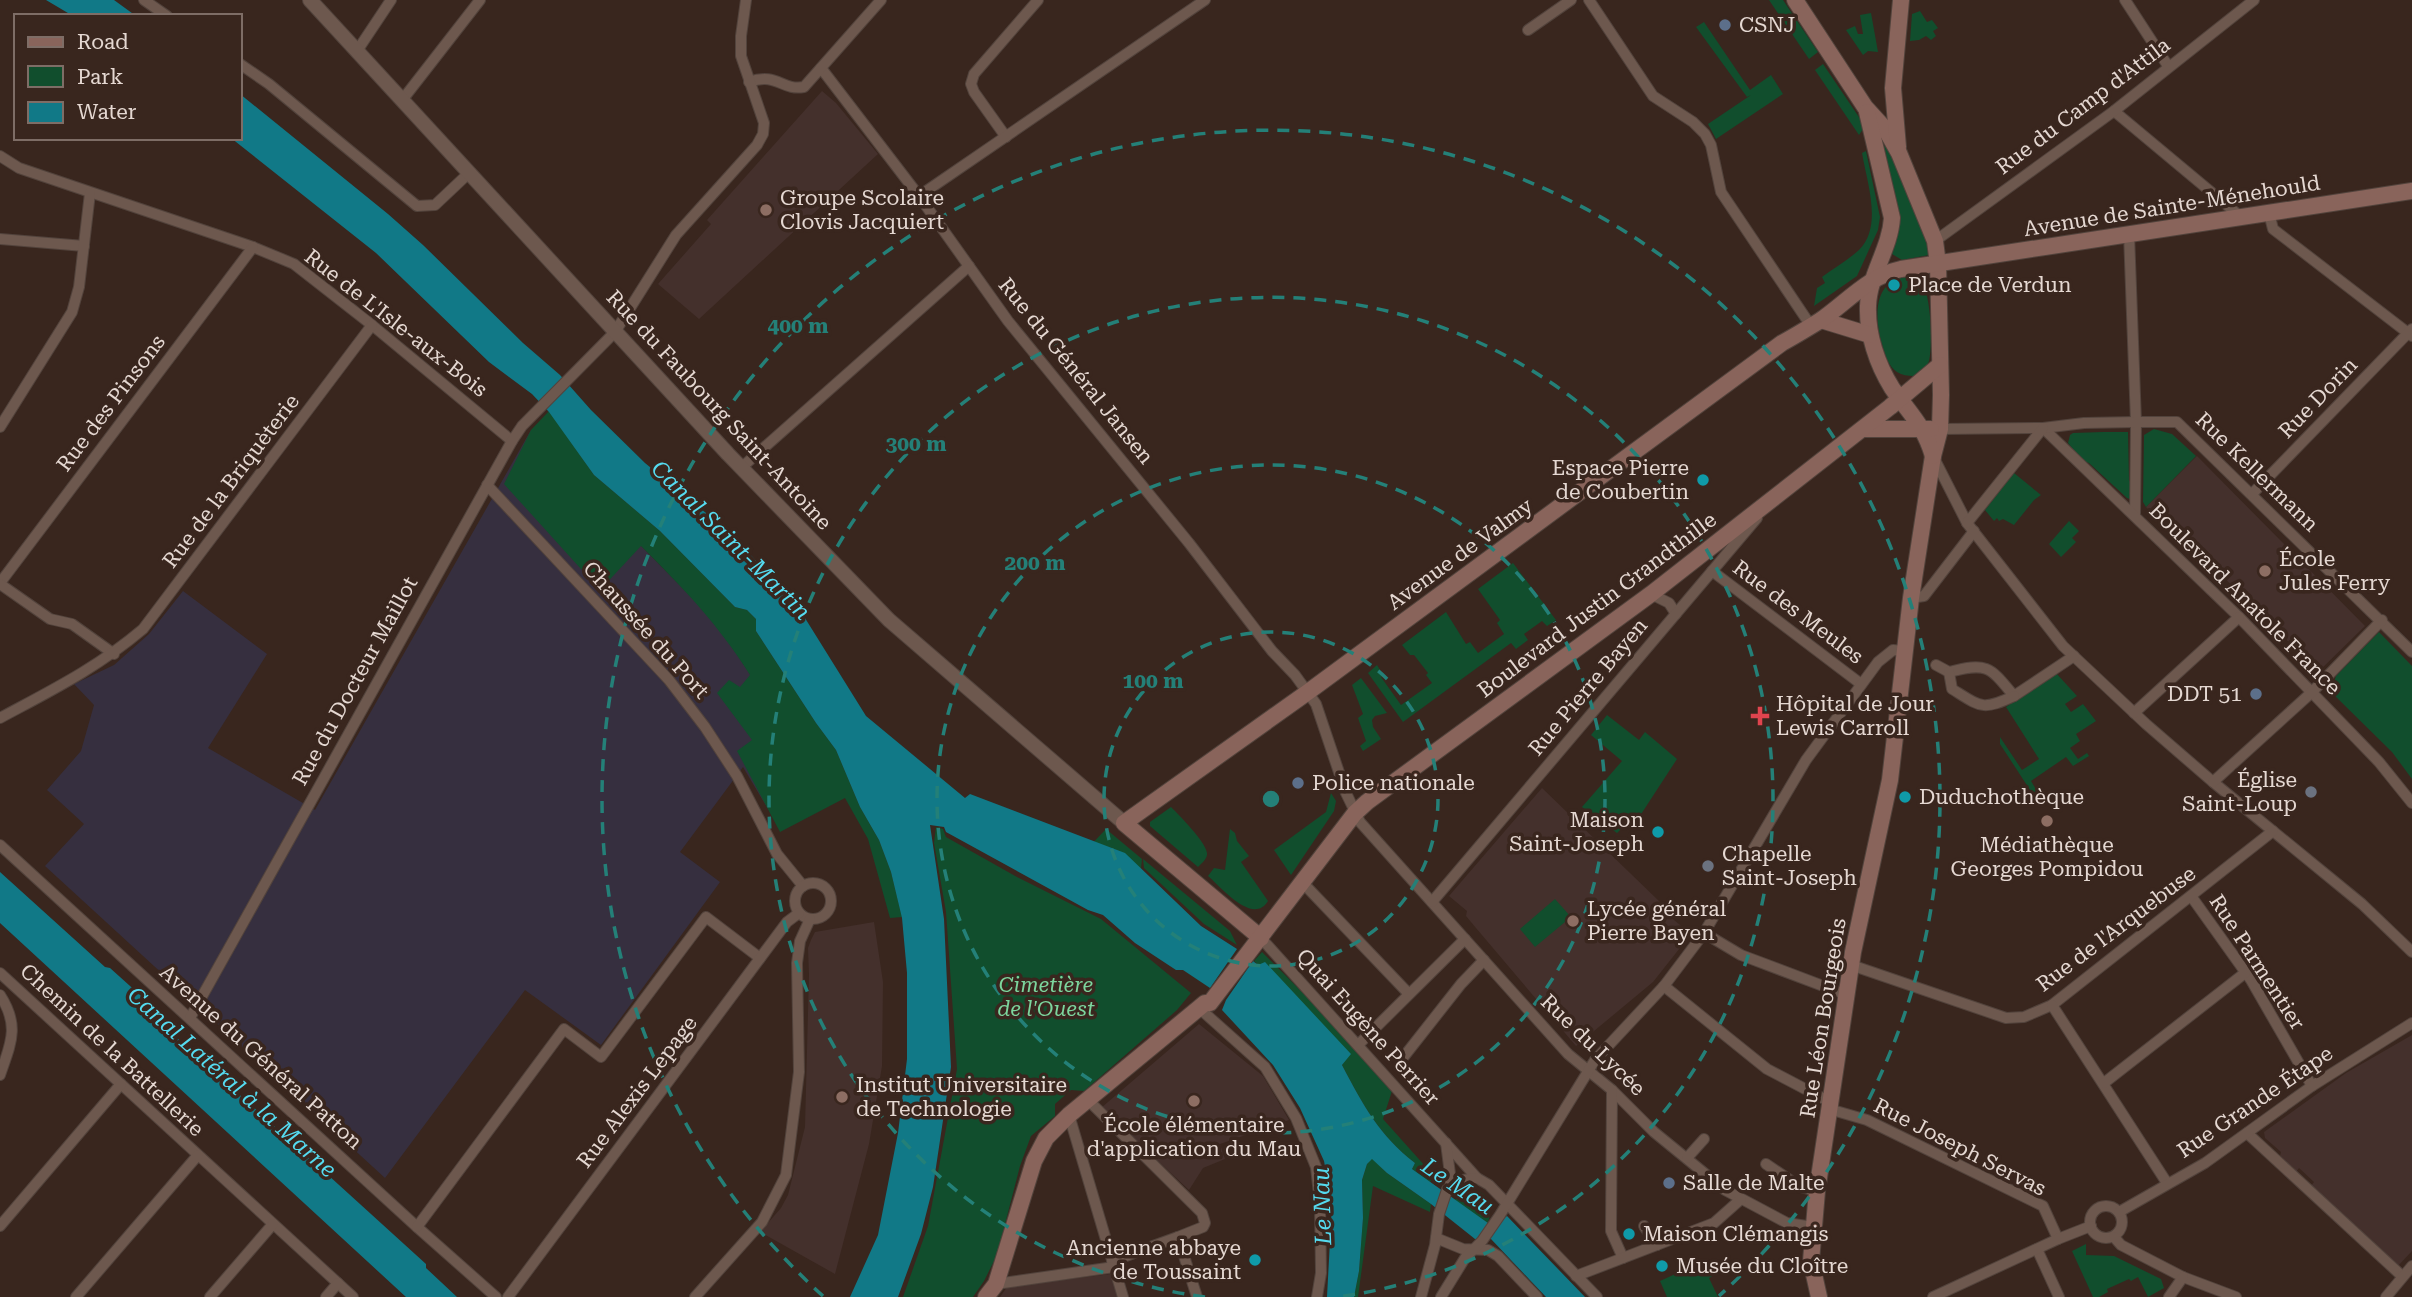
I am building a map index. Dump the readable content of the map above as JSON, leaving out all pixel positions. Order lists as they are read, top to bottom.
{
  "streets": {
    "main road": [
      "Avenue de Sainte-Ménehould",
      "Avenue de Valmy",
      "Boulevard Justin Grandthille",
      "Rue Léon Bourgeois"
    ],
    "street": [
      "Rue du Camp d'Attila",
      "Rue de L'Isle-aux-Bois",
      "Rue du Général Jansen",
      "Rue Dorin",
      "Rue des Pinsons",
      "Rue du Faubourg Saint-Antoine",
      "Rue Kellermann",
      "Rue de la Briquèterie",
      "Boulevard Anatole France",
      "Rue des Meules",
      "Chaussée du Port",
      "Rue du Docteur Maillot",
      "Rue Pierre Bayen",
      "Rue de l'Arquebuse",
      "Rue Parmentier",
      "Quai Eugène Perrier",
      "Rue du Lycée",
      "Chemin de la Battellerie",
      "Avenue du Général Patton",
      "Rue Alexis Lepage",
      "Rue Grande Étape",
      "Rue Joseph Servas"
    ]
  },
  "crossings": [
    ["Rue de L'Isle-aux-Bois", "Rue des Pinsons"],
    ["Rue de L'Isle-aux-Bois", "Rue de la Briquèterie"],
    ["Rue de L'Isle-aux-Bois", "Rue du Docteur Maillot"],
    ["Rue du Général Jansen", "Avenue de Valmy"],
    ["Rue du Général Jansen", "Boulevard Justin Grandthille"],
    ["Rue du Général Jansen", "Rue du Lycée"],
    ["Rue Dorin", "Rue Kellermann"],
    ["Rue du Faubourg Saint-Antoine", "Avenue de Valmy"],
    ["Rue du Faubourg Saint-Antoine", "Rue du Docteur Maillot"],
    ["Rue Kellermann", "Boulevard Anatole France"],
    ["Rue Kellermann", "Rue Léon Bourgeois"],
    ["Boulevard Justin Grandthille", "Rue Pierre Bayen"],
    ["Boulevard Justin Grandthille", "Quai Eugène Perrier"],
    ["Boulevard Justin Grandthille", "Rue du Lycée"],
    ["Rue des Meules", "Rue Pierre Bayen"],
    ["Chaussée du Port", "Rue du Docteur Maillot"],
    ["Chaussée du Port", "Rue Alexis Lepage"],
    ["Rue du Docteur Maillot", "Avenue du Général Patton"],
    ["Rue Pierre Bayen", "Rue du Lycée"],
    ["Rue de l'Arquebuse", "Rue Parmentier"],
    ["Rue de l'Arquebuse", "Rue Léon Bourgeois"],
    ["Rue Parmentier", "Rue Grande Étape"],
    ["Rue Léon Bourgeois", "Rue du Lycée"],
    ["Rue Léon Bourgeois", "Rue Joseph Servas"]
  ],
  "water": [
    "Canal Saint-Martin",
    "Canal Latéral à la Marne",
    "Le Mau",
    "Le Nau"
  ],
  "parks": ["Cimetière de l'Ouest"],
  "places": {
    "other": [
      "CSNJ",
      "Groupe Scolaire Clovis Jacquiert",
      "Place de Verdun",
      "Espace Pierre de Coubertin",
      "École Jules Ferry",
      "DDT 51",
      "Police nationale",
      "Église Saint-Loup",
      "Duduchothèque",
      "Médiathèque Georges Pompidou",
      "Maison Saint-Joseph",
      "Chapelle Saint-Joseph",
      "Lycée général Pierre Bayen",
      "Institut Universitaire de Technologie",
      "École élémentaire d'application du Mau",
      "Salle de Malte",
      "Maison Clémangis",
      "Ancienne abbaye de Toussaint",
      "Musée du Cloître"
    ],
    "health": ["Hôpital de Jour Lewis Carroll"]
  },
  "legend": ["Road", "Park", "Water"],
  "rings": [
    "400 m",
    "300 m",
    "200 m",
    "100 m"
  ]
}
